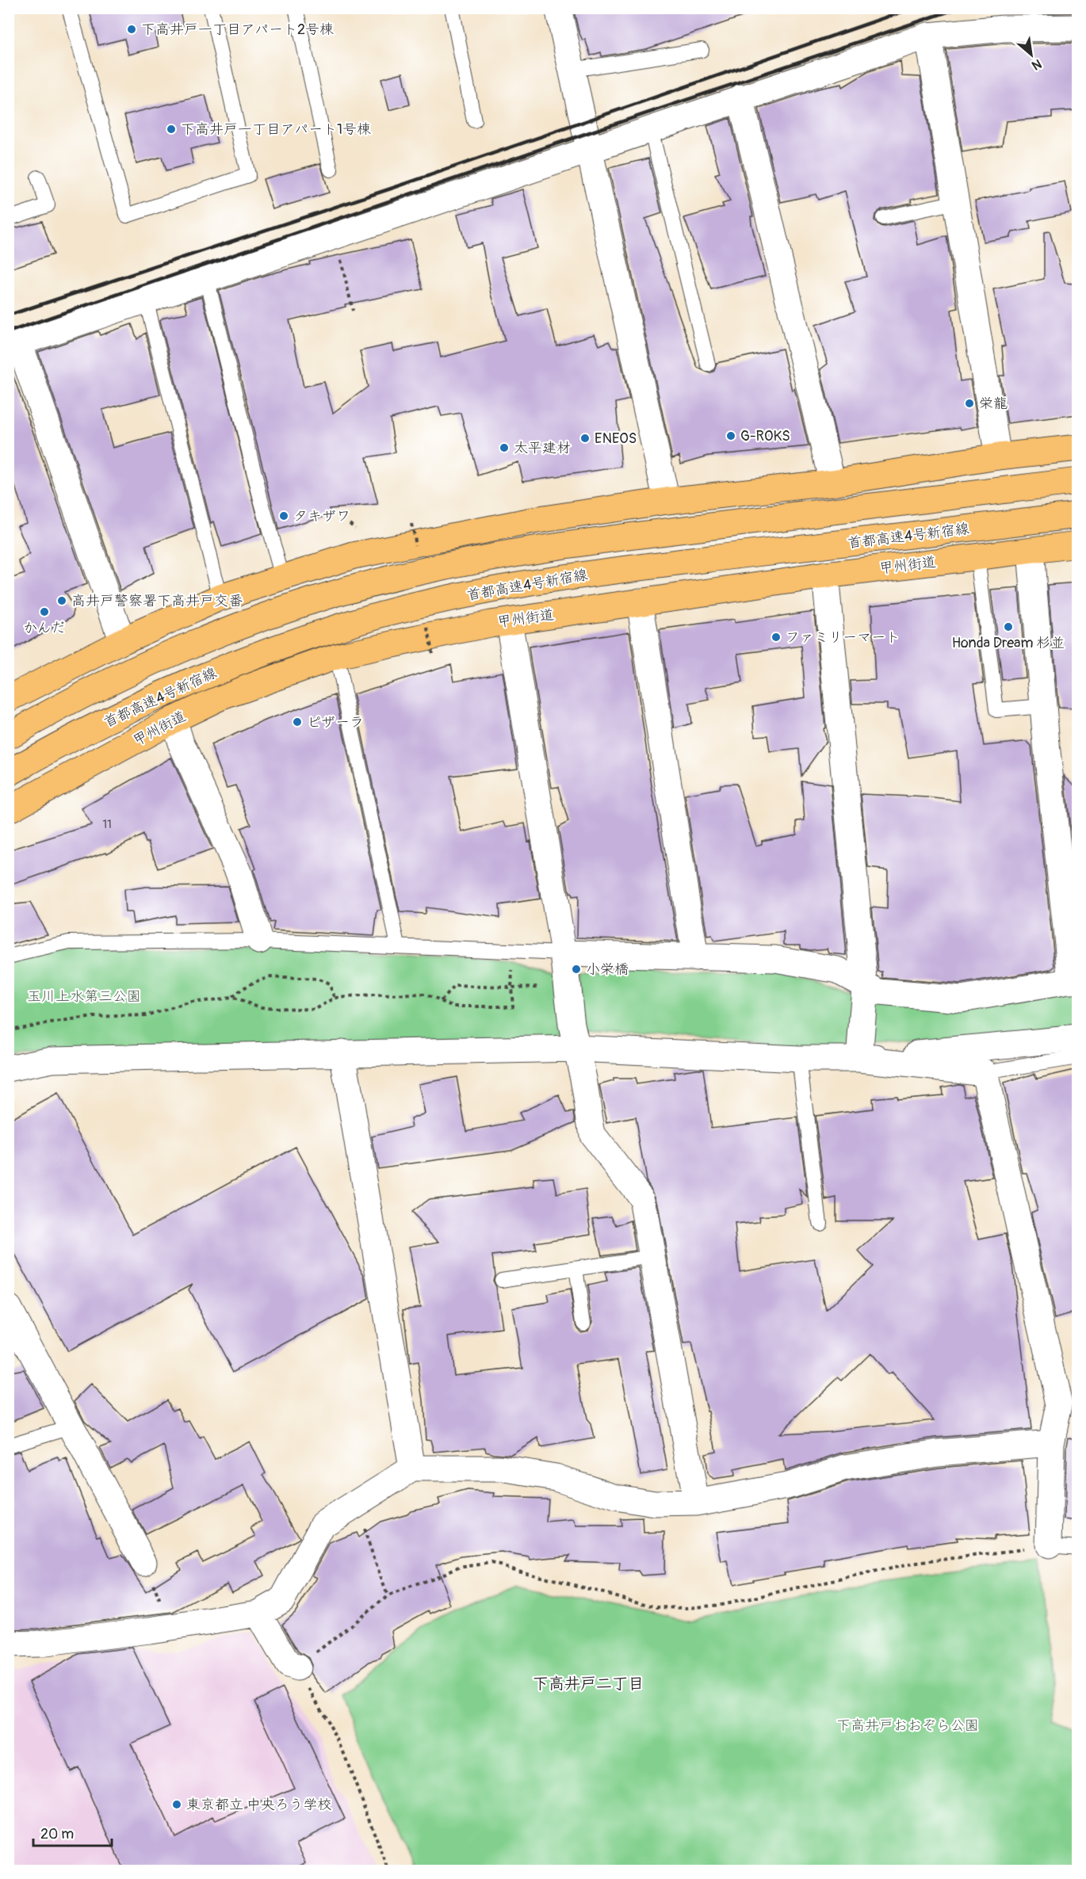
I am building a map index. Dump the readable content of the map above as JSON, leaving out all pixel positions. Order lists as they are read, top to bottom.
{
  "streets": {
    "highway": ["首都高速4号新宿線", "甲州街道"]
  },
  "districts": ["下高井戸二丁目"],
  "parks": ["玉川上水第三公園", "下高井戸おおぞら公園"],
  "places": [
    "下高井戸一丁目アパート2号棟",
    "下高井戸一丁目アパート1号棟",
    "栄龍",
    "G-ROKS",
    "ENEOS",
    "太平建材",
    "タキザワ",
    "高井戸警察署下高井戸交番",
    "かんだ",
    "Honda Dream 杉並",
    "ファミリーマート",
    "ピザーラ",
    "小栄橋",
    "東京都立 中央ろう学校"
  ],
  "house_numbers": ["11"],
  "scale_bar": "20 m",
  "north": "bottom right"
}
